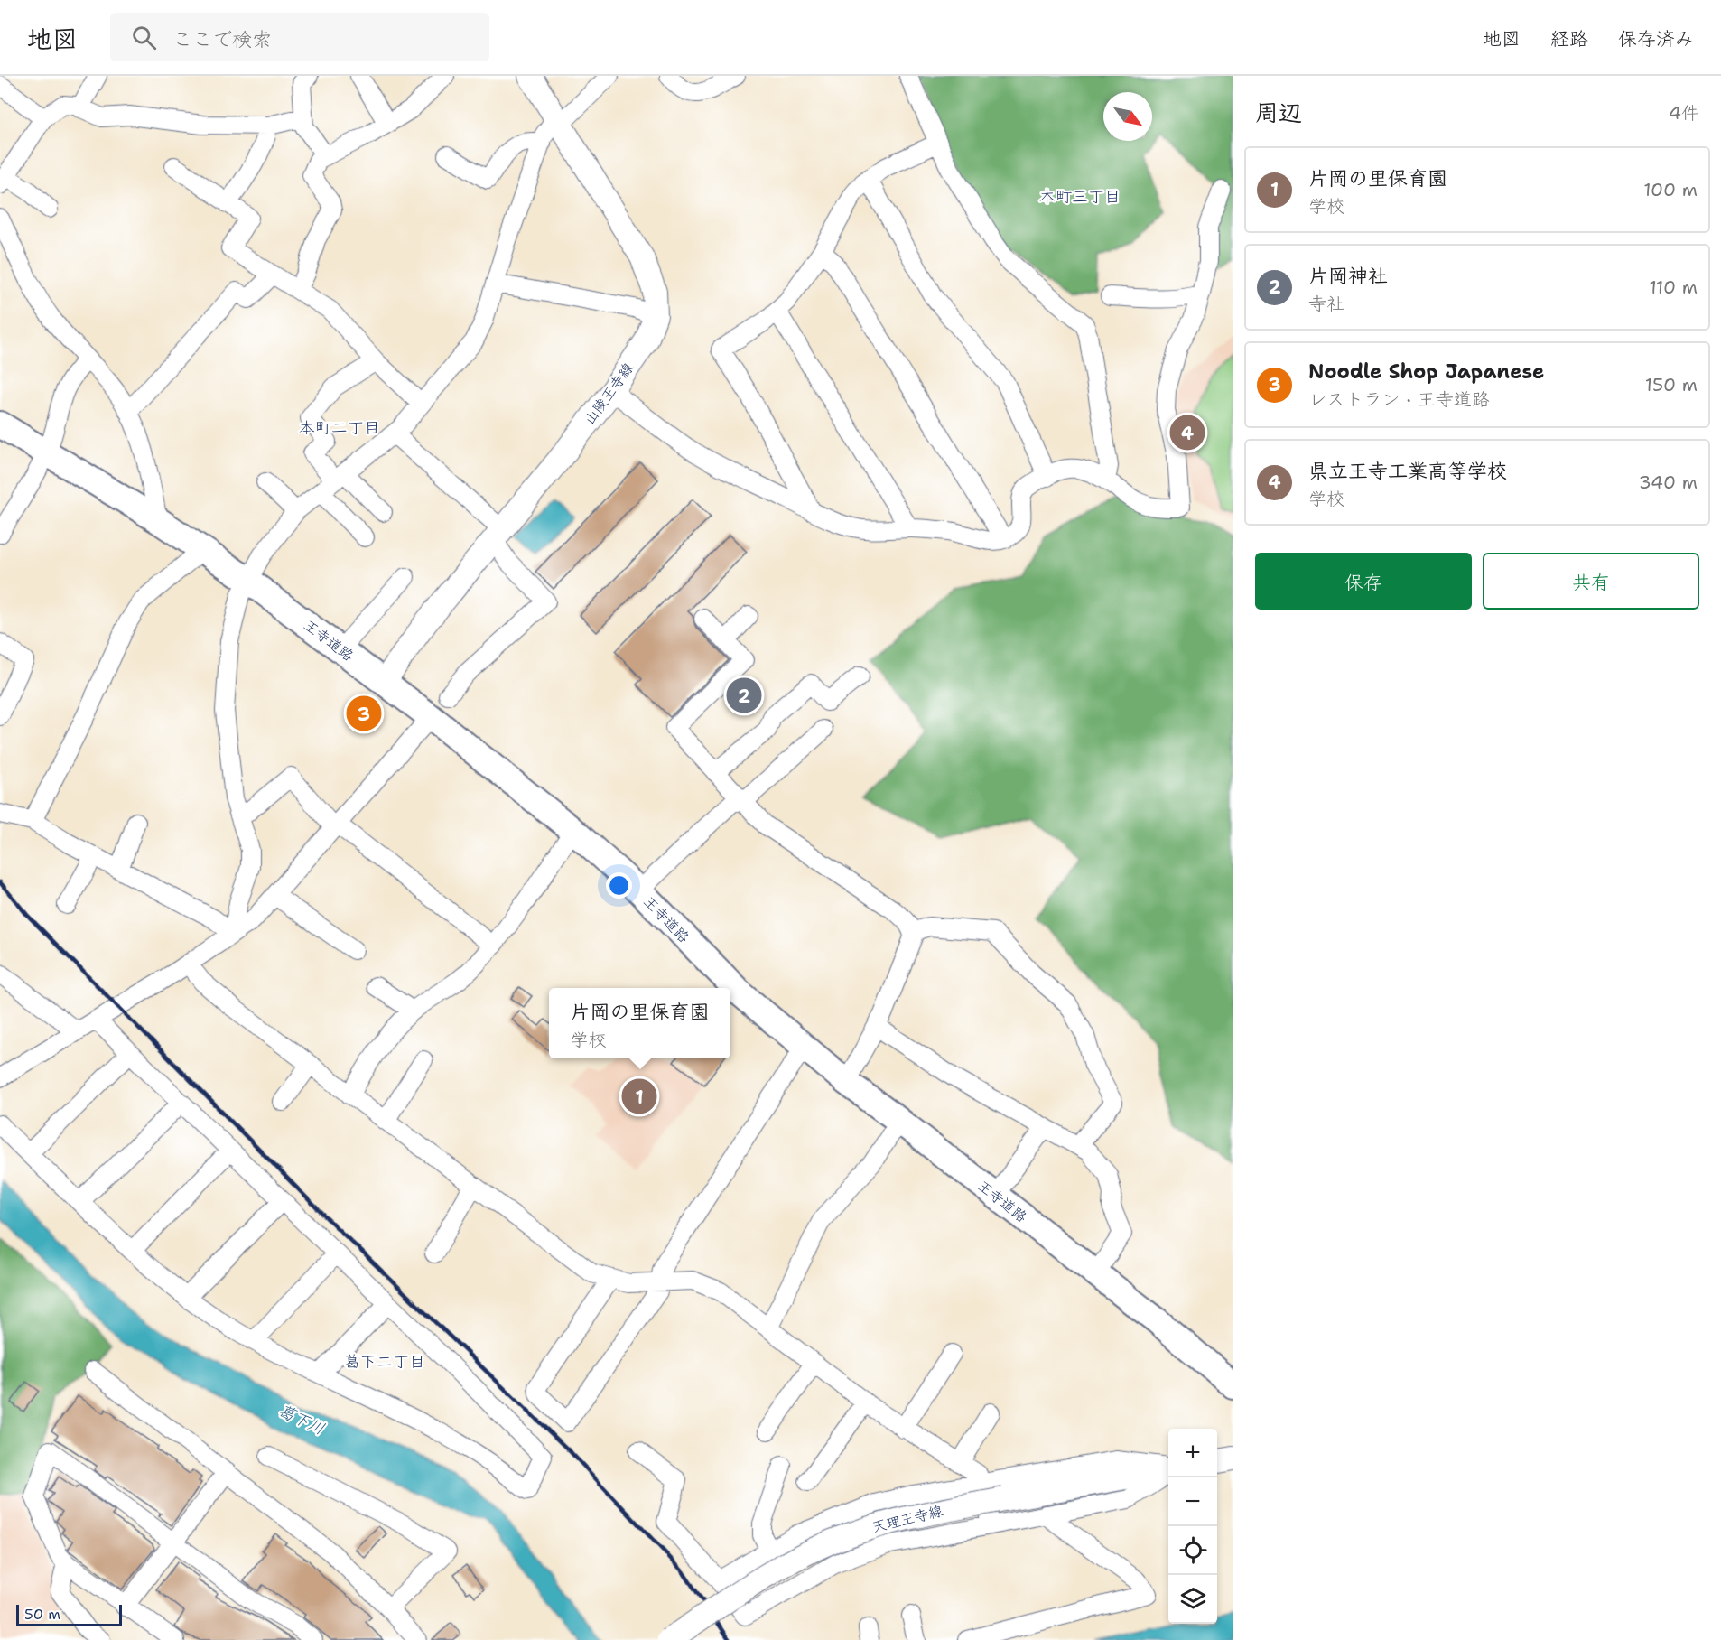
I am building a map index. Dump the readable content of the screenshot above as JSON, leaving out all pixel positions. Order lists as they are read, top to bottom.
{
  "streets": {
    "highway": ["王寺道路"],
    "main road": ["山陵王寺線", "天理王寺線"]
  },
  "crossings": [
    ["山陵王寺線", "王寺道路"]
  ],
  "districts": ["本町三丁目", "本町二丁目", "葛下二丁目"],
  "water": ["葛下川"],
  "scale_bar": "50 m",
  "north": "bottom right",
  "page": {
    "header": "地図",
    "search": "ここで検索",
    "nav": ["地図", "経路", "保存済み"],
    "heading": ["周辺", "4件"],
    "list": [
      {
        "mark": "1",
        "name": "片岡の里保育園",
        "note": "学校",
        "value": "100 m"
      },
      {
        "mark": "2",
        "name": "片岡神社",
        "note": "寺社",
        "value": "110 m"
      },
      {
        "mark": "3",
        "name": "Noodle Shop Japanese",
        "note": "レストラン · 王寺道路",
        "value": "150 m"
      },
      {
        "mark": "4",
        "name": "県立王寺工業高等学校",
        "note": "学校",
        "value": "340 m"
      }
    ],
    "pins": [
      "4",
      "2",
      "3",
      "1"
    ],
    "buttons": ["保存", "共有"],
    "popup": ["片岡の里保育園", "学校"],
    "map_buttons": ["+", "−"],
    "scale": "50 m"
  }
}
